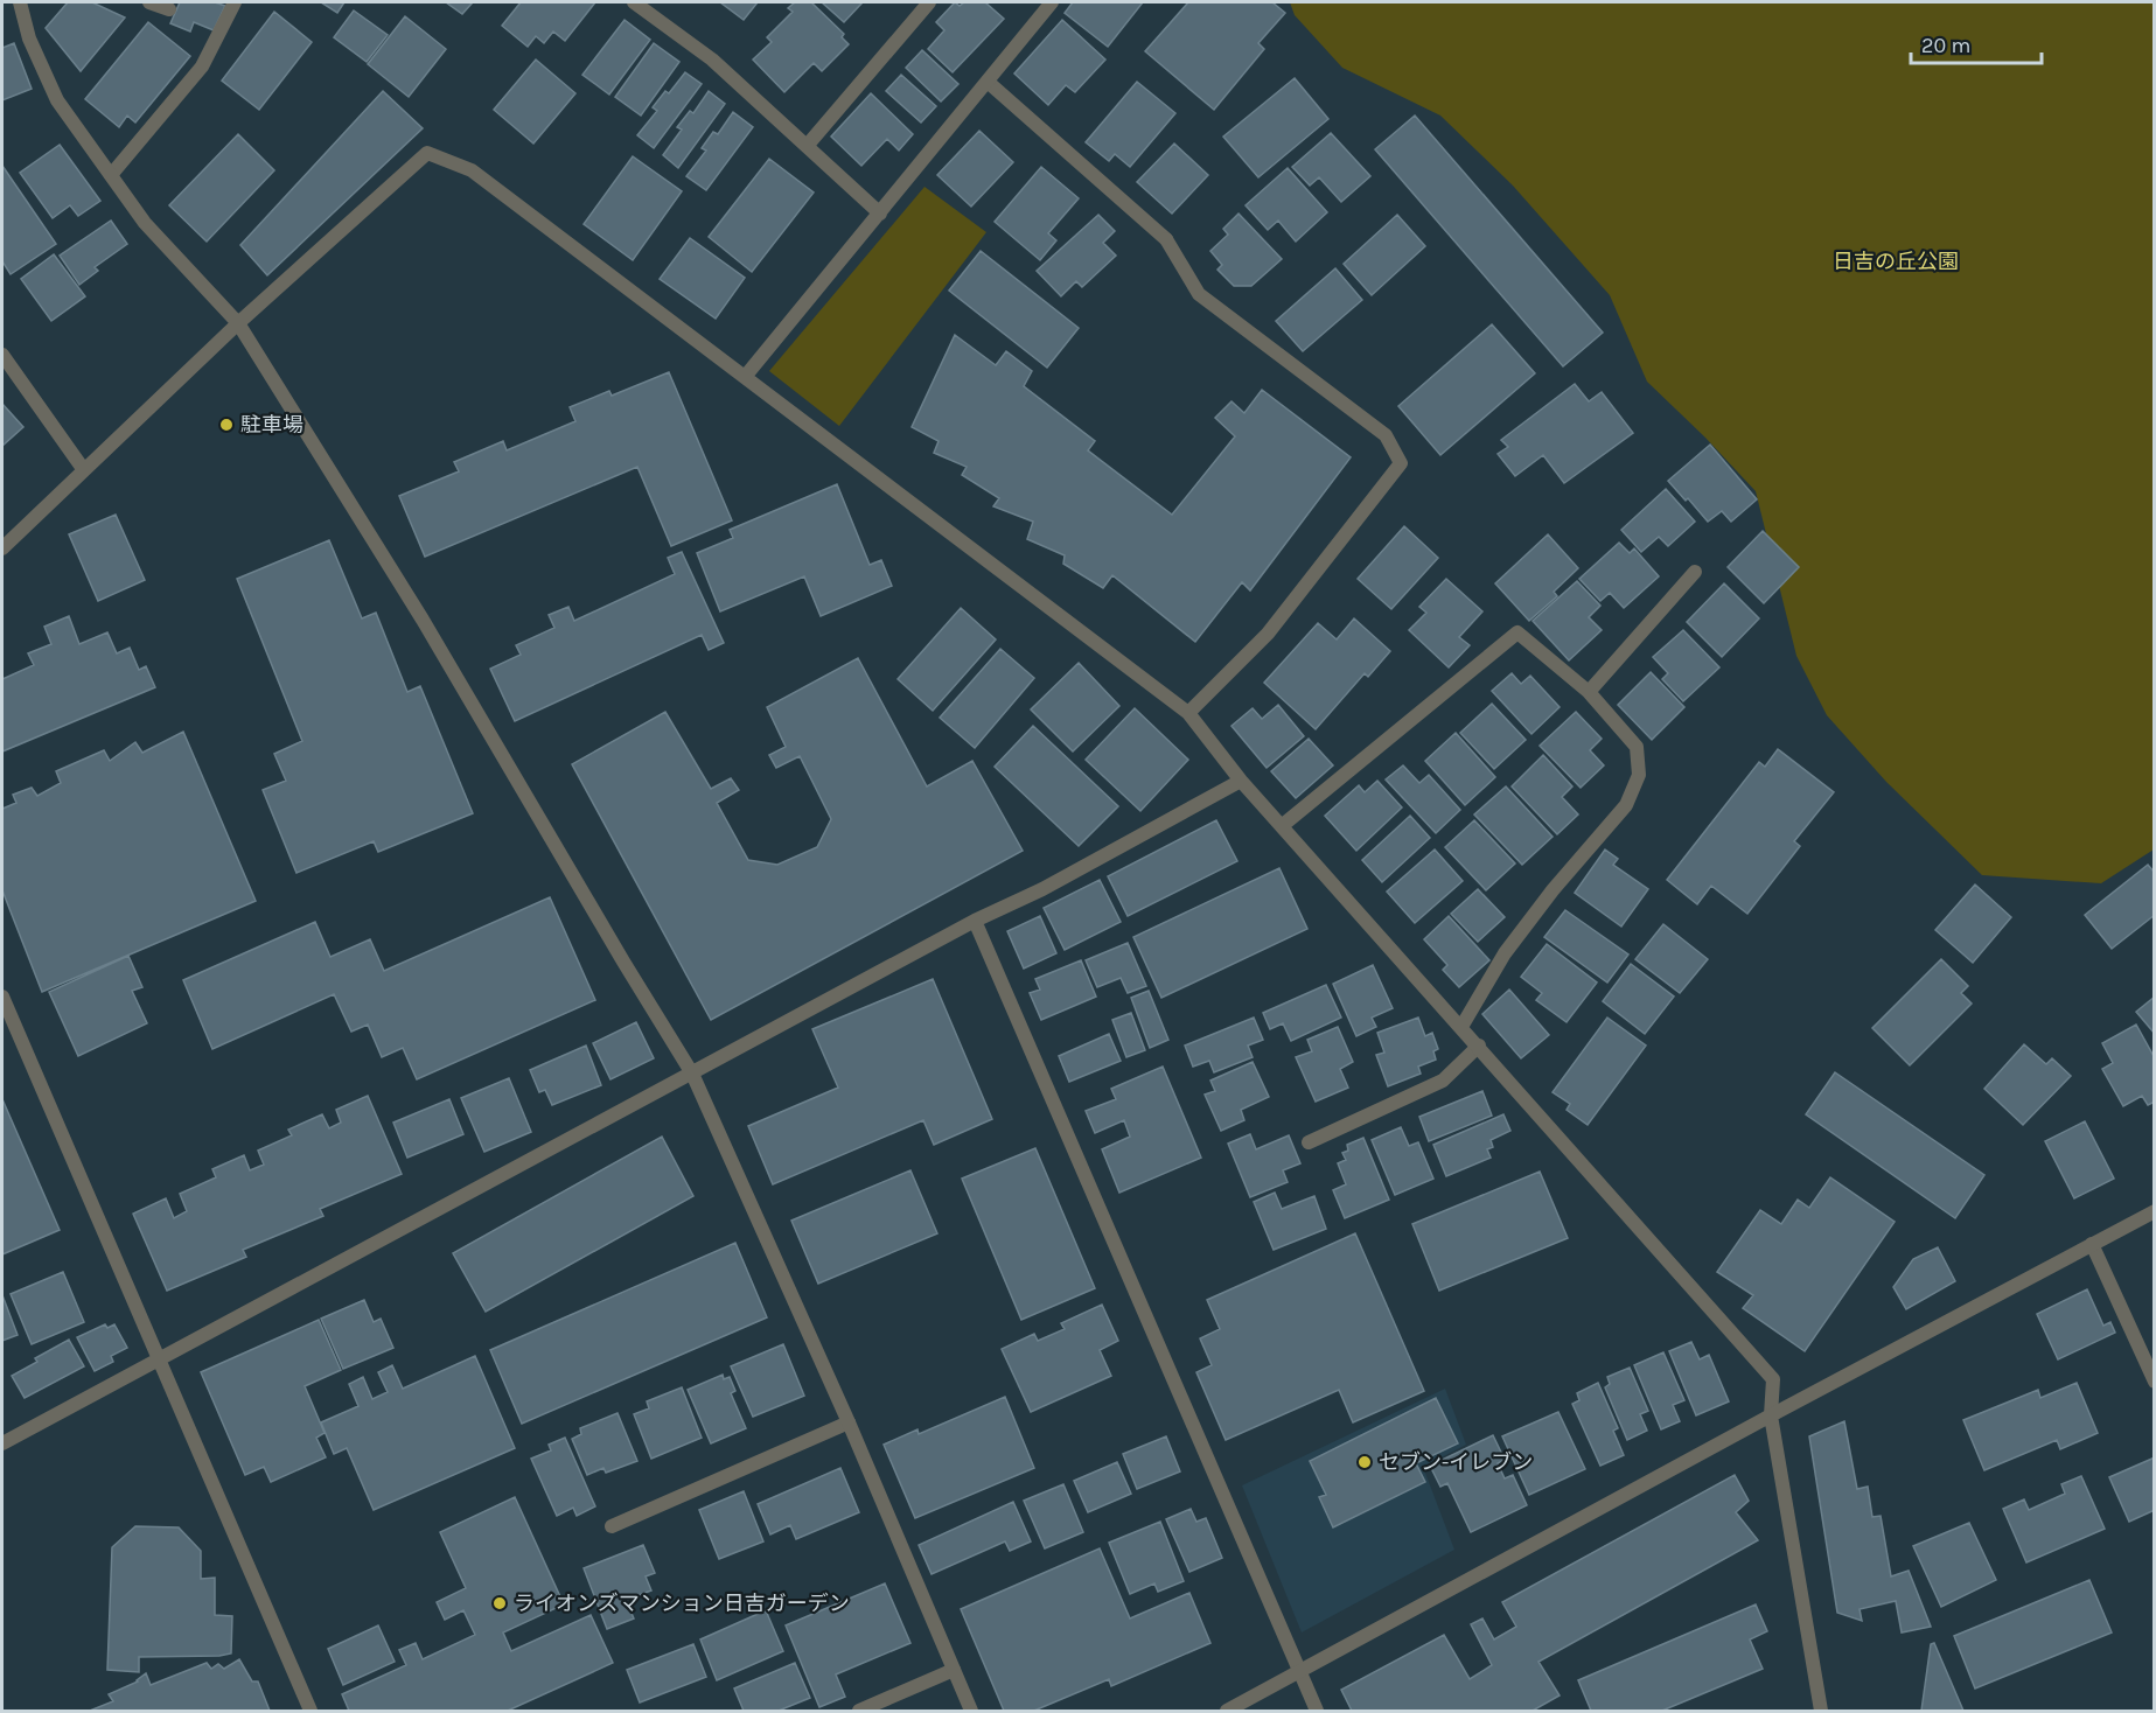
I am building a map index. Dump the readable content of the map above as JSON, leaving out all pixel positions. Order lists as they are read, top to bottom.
{
  "parks": ["日吉の丘公園"],
  "places": ["駐車場", "セブン-イレブン", "ライオンズマンション日吉ガーデン"],
  "scale_bar": "20 m"
}
